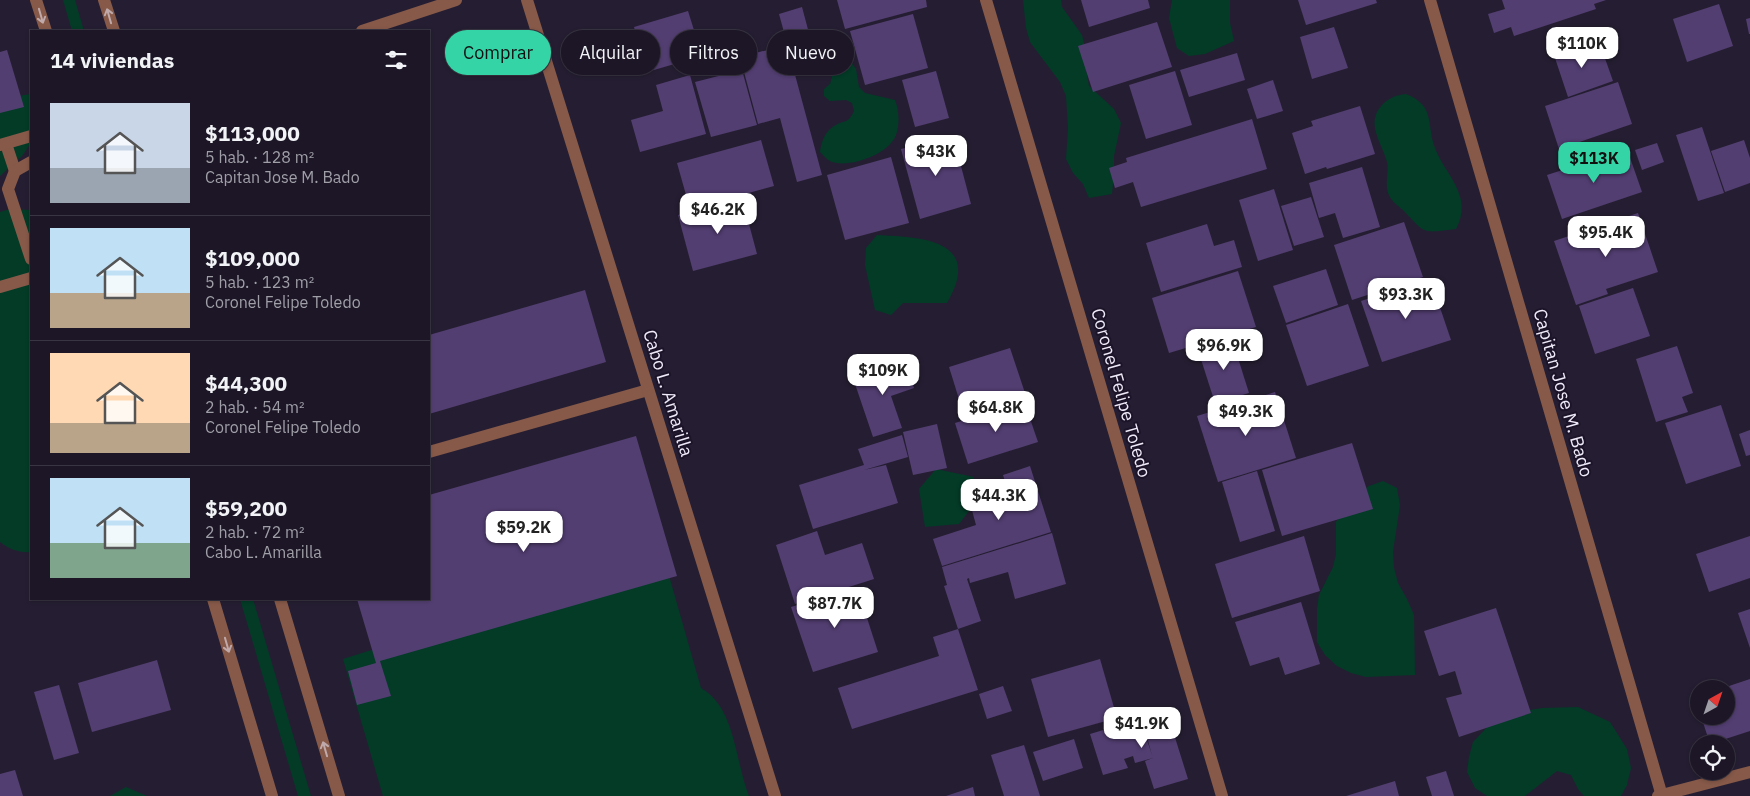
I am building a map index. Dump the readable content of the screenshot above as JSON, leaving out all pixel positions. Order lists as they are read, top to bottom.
{
  "streets": {
    "street": ["Cabo L. Amarilla", "Coronel Felipe Toledo", "Capitan Jose M. Bado"]
  },
  "north": "top right",
  "page": {
    "price": [
      "$110K",
      "$43K",
      "$113K",
      "$46.2K",
      "$95.4K",
      "$93.3K",
      "$96.9K",
      "$109K",
      "$64.8K",
      "$49.3K",
      "$44.3K",
      "$59.2K",
      "$87.7K",
      "$41.9K"
    ],
    "chip": [
      "Comprar",
      "Alquilar",
      "Filtros",
      "Nuevo"
    ],
    "heading": "14 viviendas",
    "list": [
      {
        "name": "$113,000",
        "note": "5 hab. · 128 m² · Capitan Jose M. Bado"
      },
      {
        "name": "$109,000",
        "note": "5 hab. · 123 m² · Coronel Felipe Toledo"
      },
      {
        "name": "$44,300",
        "note": "2 hab. · 54 m² · Coronel Felipe Toledo"
      },
      {
        "name": "$59,200",
        "note": "2 hab. · 72 m² · Cabo L. Amarilla"
      }
    ]
  }
}
